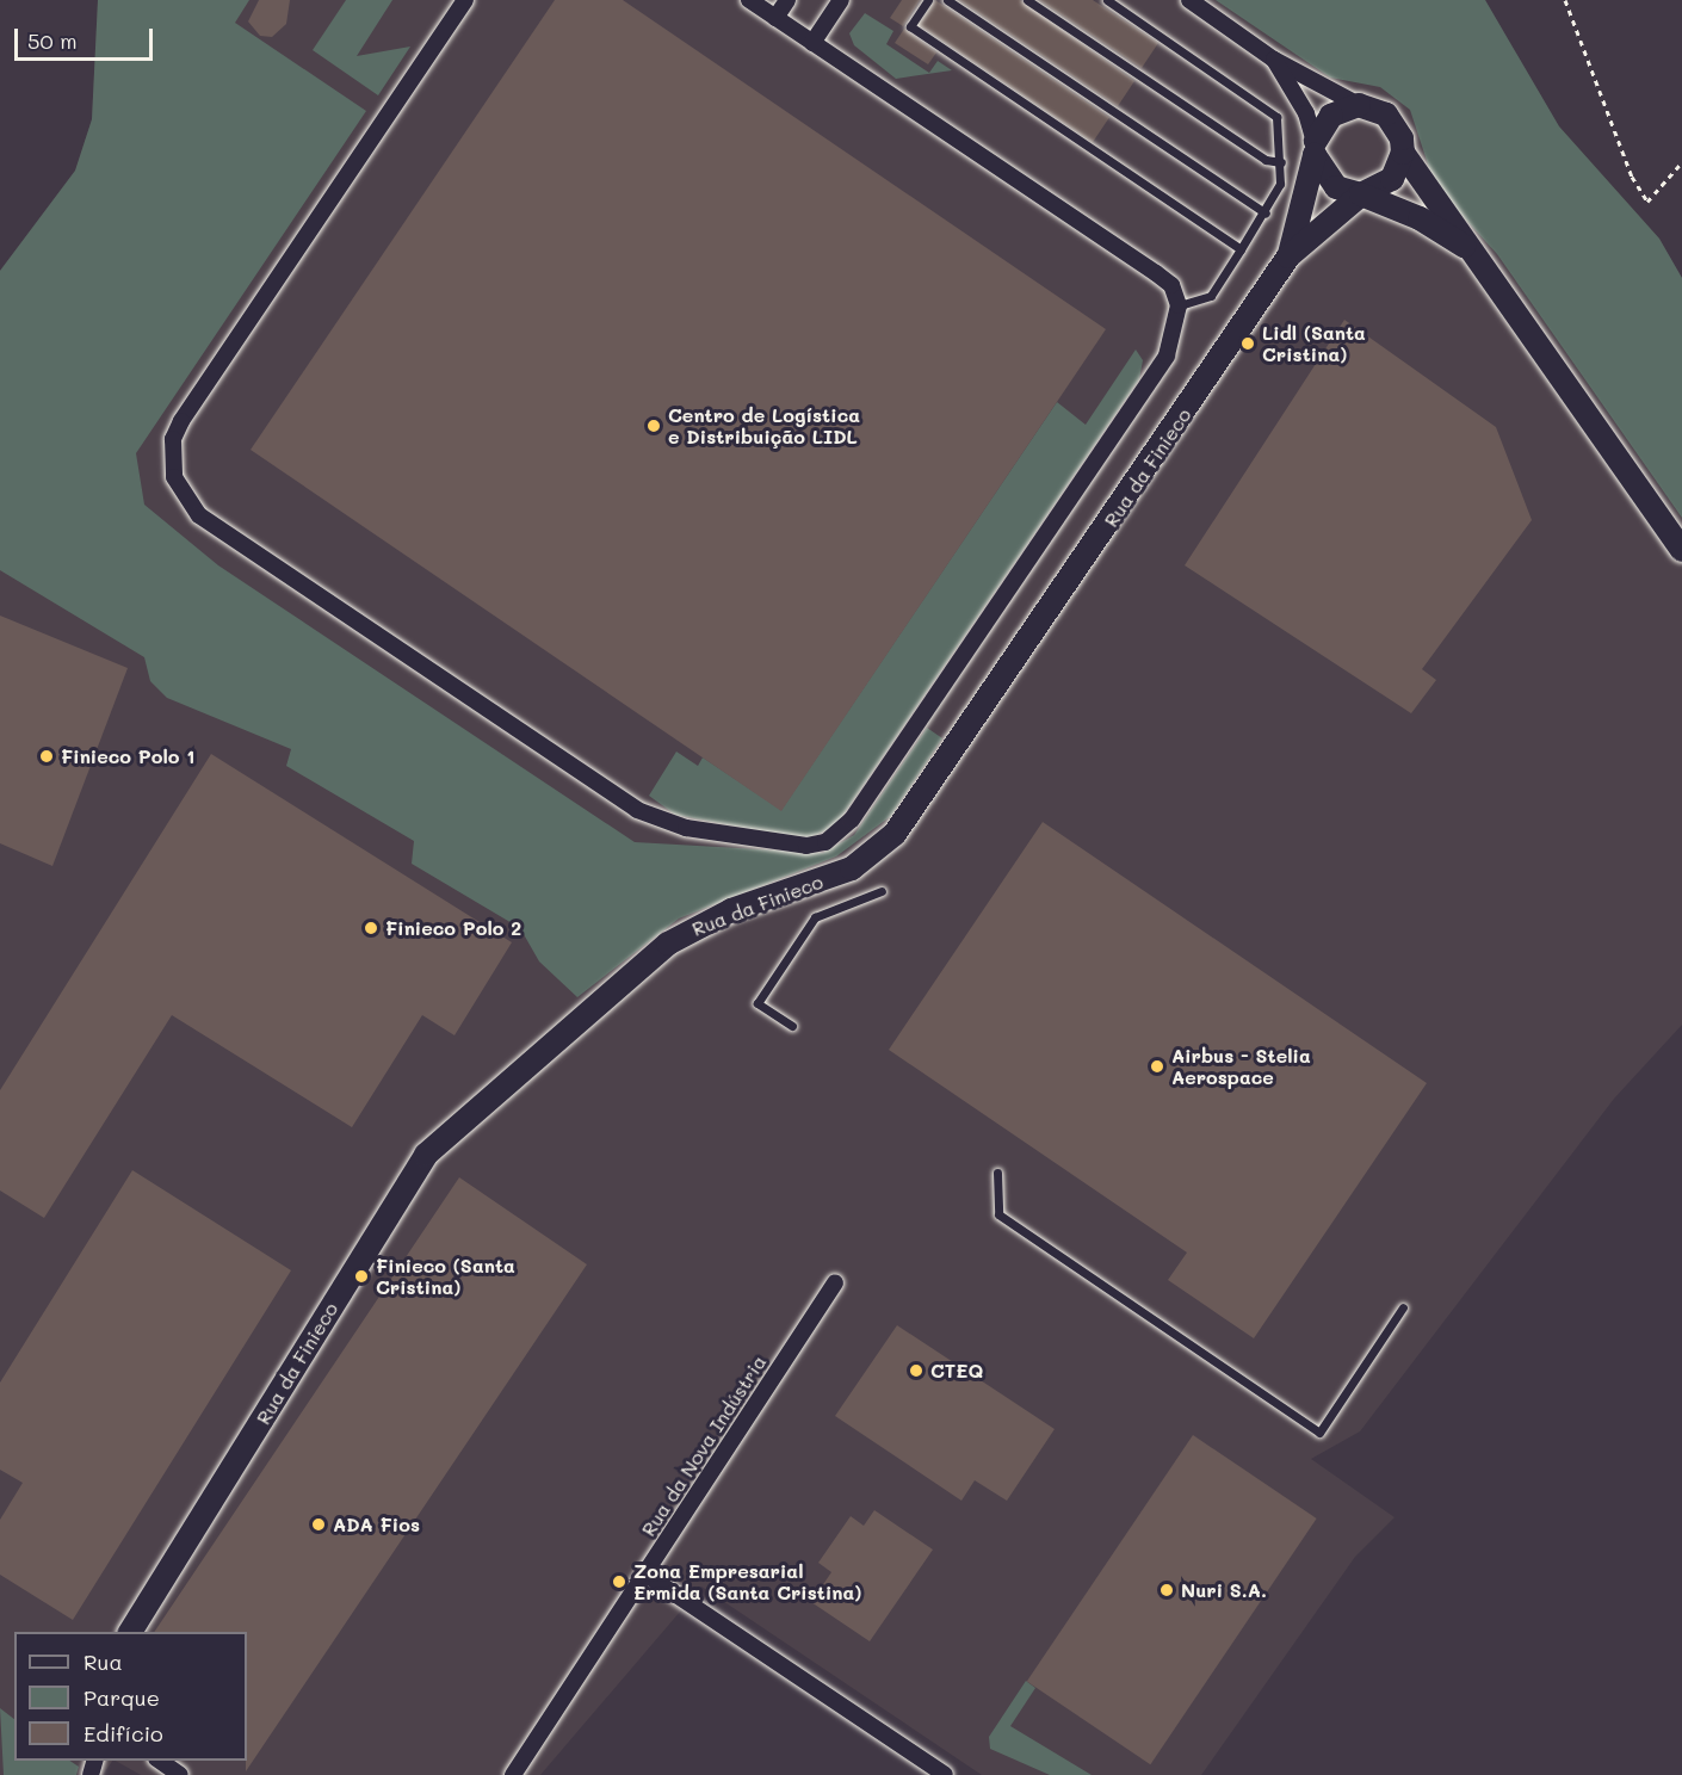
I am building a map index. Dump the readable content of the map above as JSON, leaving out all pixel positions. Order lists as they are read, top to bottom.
{
  "streets": {
    "street": ["Rua da Finieco", "Rua da Nova Indústria"]
  },
  "places": [
    "Lidl (Santa Cristina)",
    "Centro de Logística e Distribuição LIDL",
    "Finieco Polo 1",
    "Finieco Polo 2",
    "Airbus - Stelia Aerospace",
    "Finieco (Santa Cristina)",
    "CTEQ",
    "ADA Fios",
    "Zona Empresarial Ermida (Santa Cristina)",
    "Nuri S.A."
  ],
  "legend": ["Rua", "Parque", "Edifício"],
  "scale_bar": "50 m"
}
